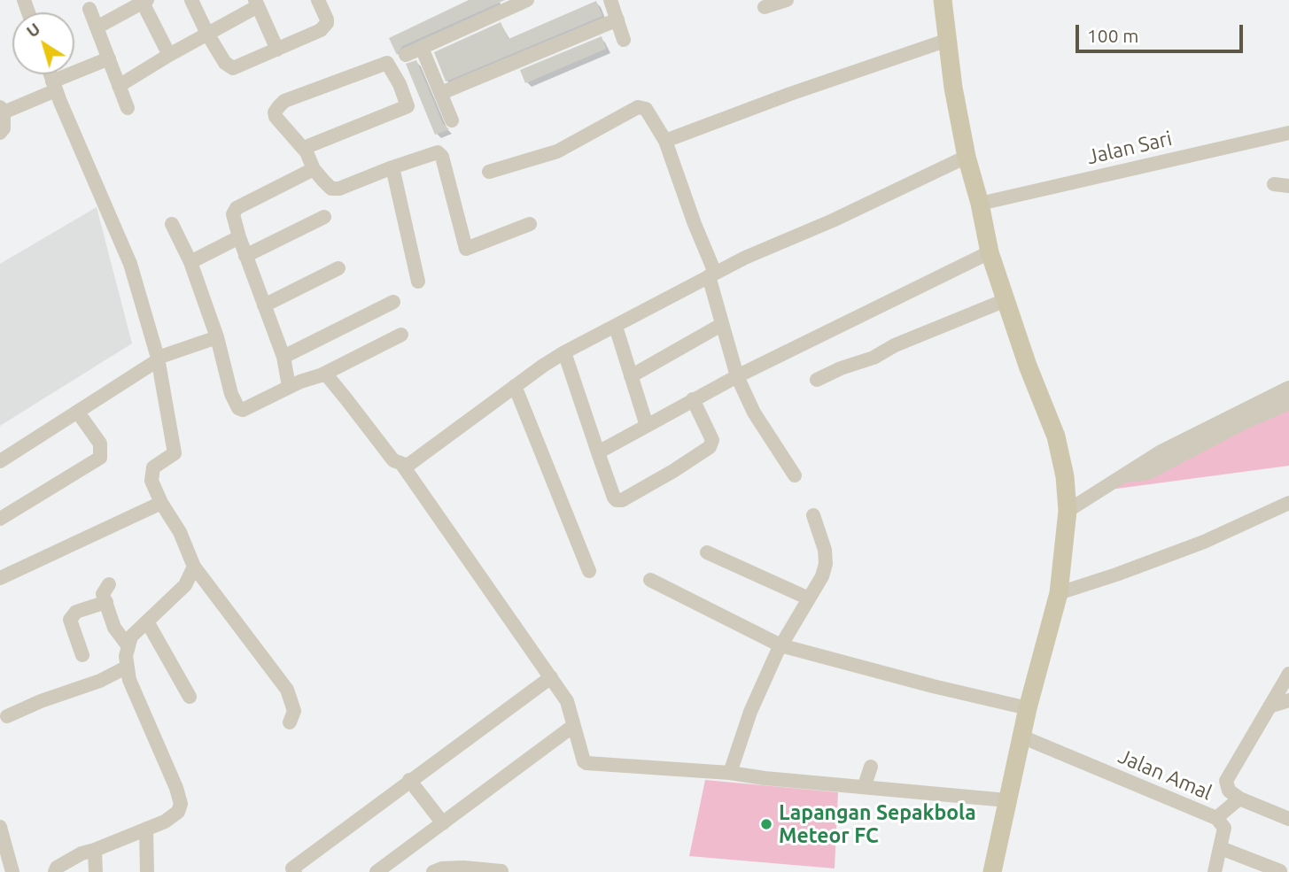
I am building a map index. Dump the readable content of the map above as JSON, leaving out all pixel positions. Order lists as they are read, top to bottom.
{
  "streets": {
    "street": ["Jalan Sari", "Jalan Amal"]
  },
  "places": ["Lapangan Sepakbola Meteor FC"],
  "scale_bar": "100 m",
  "north": "top left"
}
